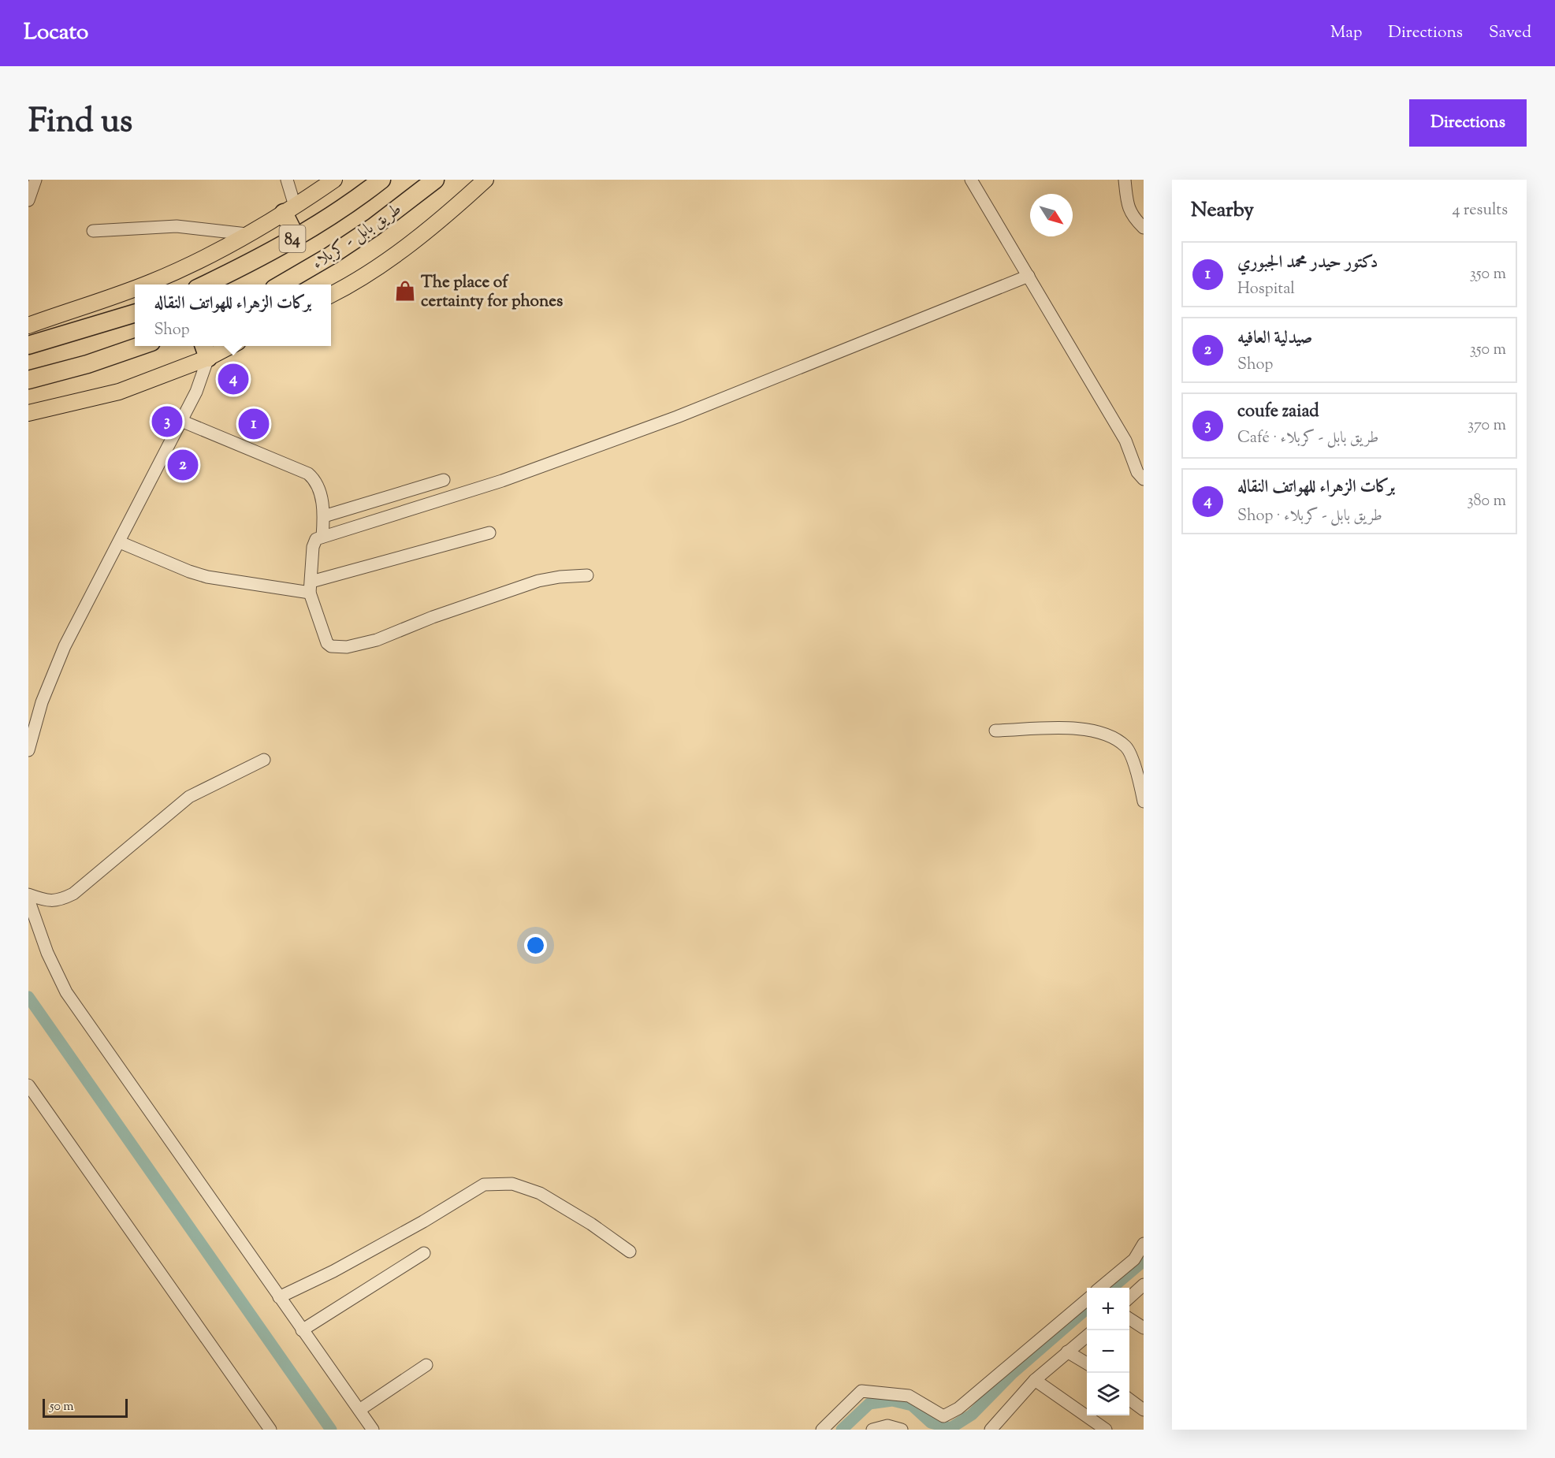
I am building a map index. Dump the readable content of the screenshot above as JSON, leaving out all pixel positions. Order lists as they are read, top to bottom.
{
  "streets": {
    "highway": ["طريق بابل - كربلاء", "84"]
  },
  "places": {
    "shop": ["The place of certainty for phones"]
  },
  "scale_bar": "50 m",
  "north": "bottom right",
  "page": {
    "header": "Locato",
    "nav": ["Map", "Directions", "Saved"],
    "title": "Find us",
    "buttons": "Directions",
    "heading": ["Nearby", "4 results"],
    "list": [
      {
        "mark": "1",
        "name": "دكتور حيدر محمد الجبوري",
        "note": "Hospital",
        "value": "350 m"
      },
      {
        "mark": "2",
        "name": "صيدلية العافيه",
        "note": "Shop",
        "value": "350 m"
      },
      {
        "mark": "3",
        "name": "coufe zaiad",
        "note": "Café · طريق بابل - كربلاء",
        "value": "370 m"
      },
      {
        "mark": "4",
        "name": "بركات الزهراء للهواتف النقاله",
        "note": "Shop · طريق بابل - كربلاء",
        "value": "380 m"
      }
    ],
    "popup": ["بركات الزهراء للهواتف النقاله", "Shop"],
    "pins": [
      "4",
      "3",
      "1",
      "2"
    ],
    "map_buttons": ["+", "−"],
    "scale": "50 m"
  }
}
